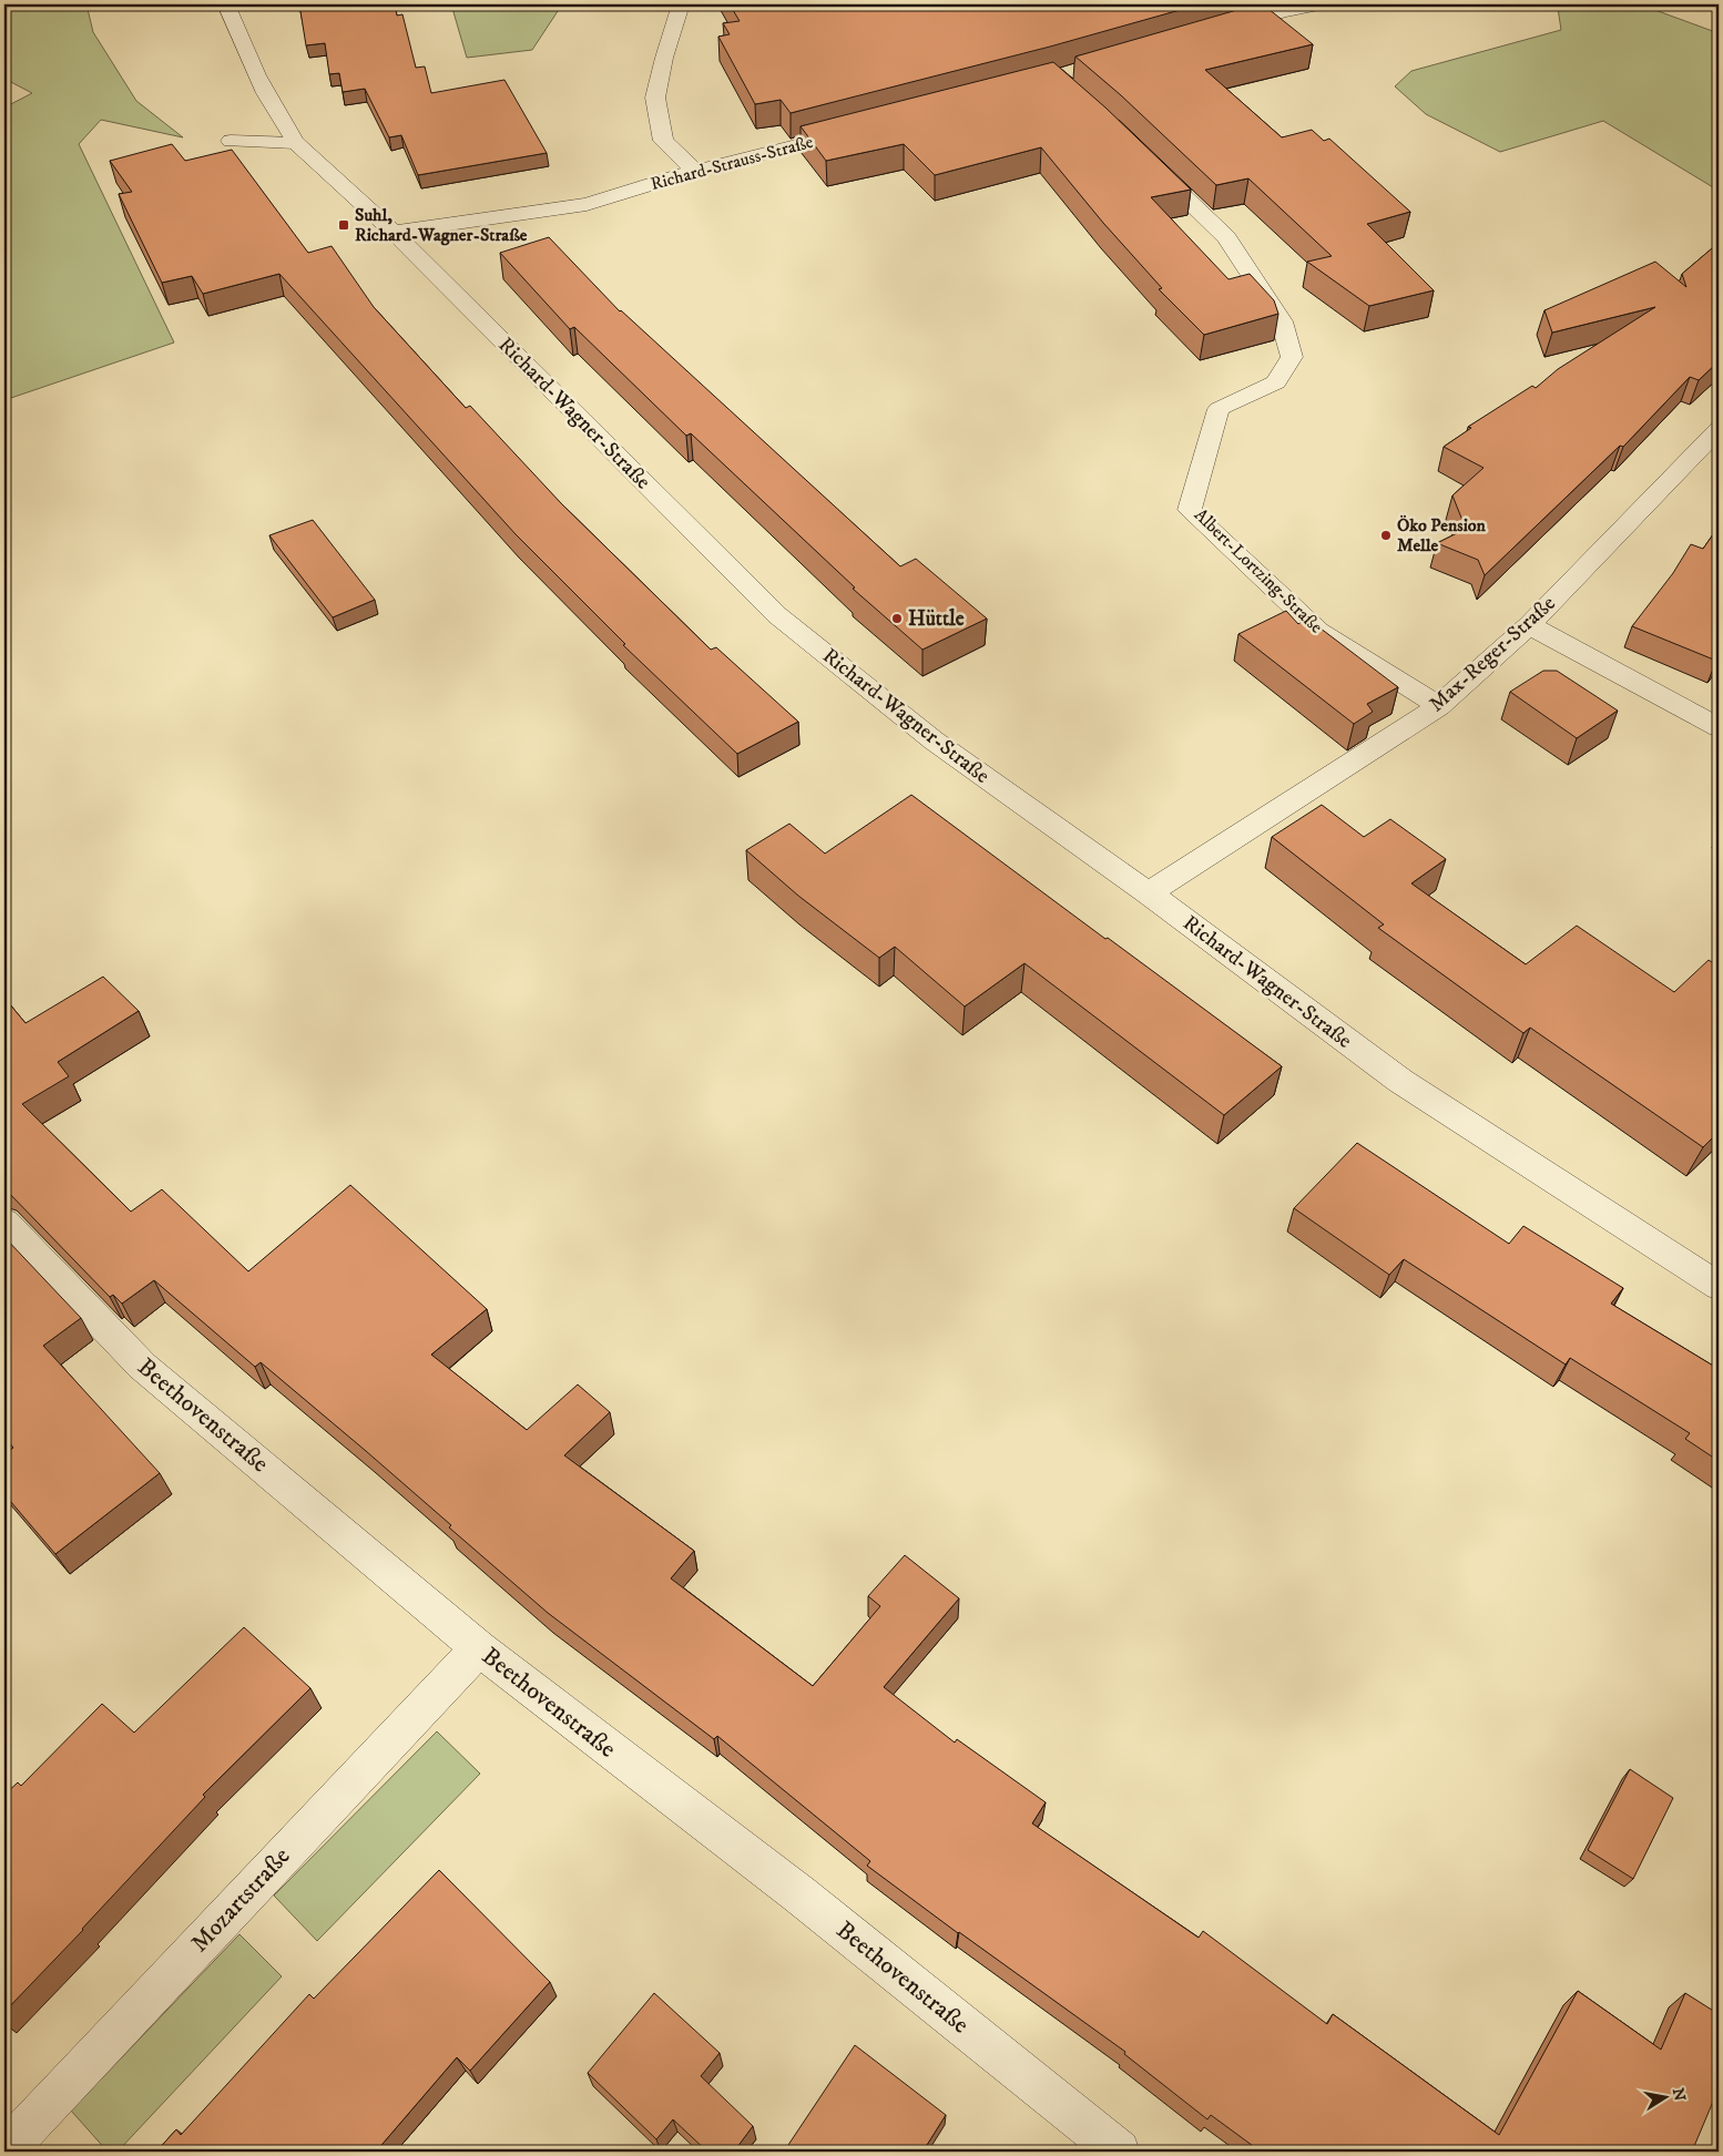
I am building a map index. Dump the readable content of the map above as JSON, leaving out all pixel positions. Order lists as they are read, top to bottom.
{
  "streets": {
    "street": [
      "Richard-Strauss-Straße",
      "Richard-Wagner-Straße",
      "Albert-Lortzing-Straße",
      "Max-Reger-Straße",
      "Beethovenstraße",
      "Mozartstraße"
    ]
  },
  "crossings": [
    ["Richard-Strauss-Straße", "Richard-Wagner-Straße"],
    ["Richard-Wagner-Straße", "Max-Reger-Straße"],
    ["Albert-Lortzing-Straße", "Max-Reger-Straße"],
    ["Beethovenstraße", "Mozartstraße"]
  ],
  "places": {
    "transit": ["Suhl, Richard-Wagner-Straße"],
    "other": ["Öko Pension Melle", "Hüttle"]
  },
  "north": "right"
}
